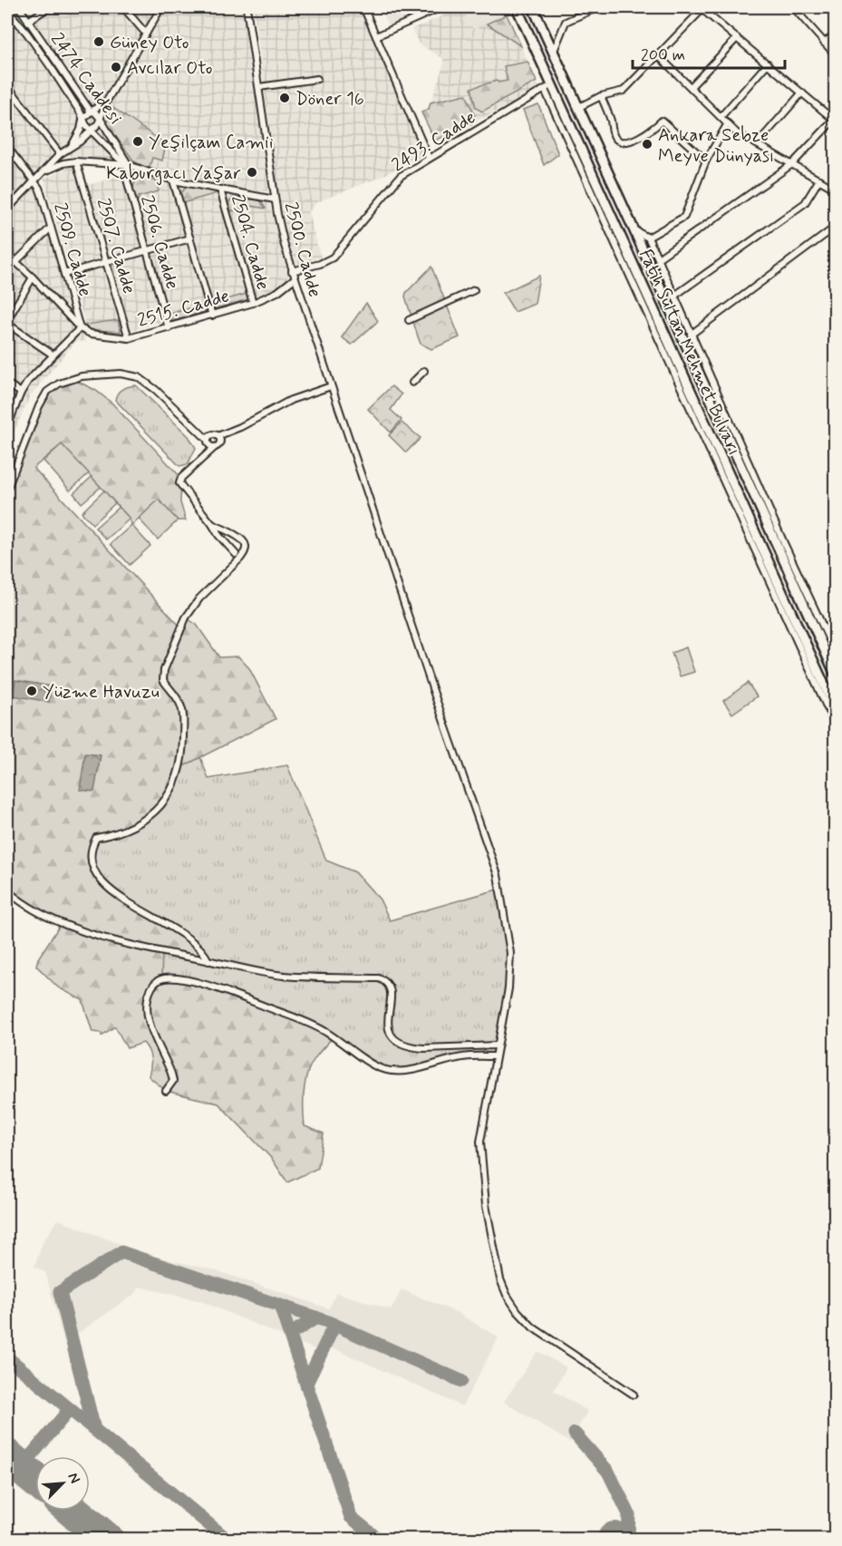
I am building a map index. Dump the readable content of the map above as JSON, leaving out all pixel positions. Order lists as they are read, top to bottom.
{
  "streets": {
    "highway": ["Fatih Sultan Mehmet Bulvarı"],
    "street": [
      "2474 Caddesi",
      "2493. Cadde",
      "2506. Cadde",
      "2504. Cadde",
      "2507. Cadde",
      "2509. Cadde",
      "2500. Cadde",
      "2515. Cadde"
    ]
  },
  "crossings": [
    ["2474 Caddesi", "2506. Cadde"],
    ["2493. Cadde", "2500. Cadde"],
    ["2493. Cadde", "Fatih Sultan Mehmet Bulvarı"],
    ["2506. Cadde", "2515. Cadde"],
    ["2504. Cadde", "2515. Cadde"],
    ["2507. Cadde", "2515. Cadde"],
    ["2509. Cadde", "2515. Cadde"],
    ["2500. Cadde", "2515. Cadde"]
  ],
  "places": [
    "Güney Oto",
    "Avcılar Oto",
    "Döner 16",
    "Yeşilçam Camii",
    "Ankara Sebze Meyve Dünyası",
    "Kaburgacı Yaşar",
    "Yüzme Havuzu"
  ],
  "scale_bar": "200 m",
  "north": "top right"
}
